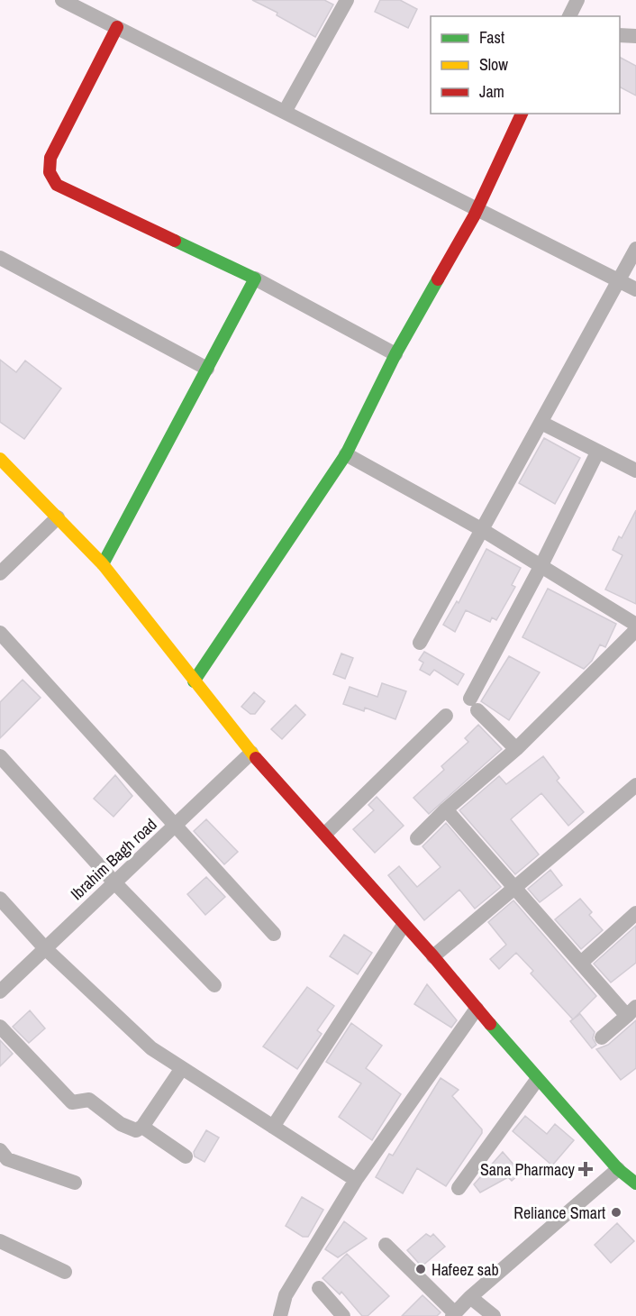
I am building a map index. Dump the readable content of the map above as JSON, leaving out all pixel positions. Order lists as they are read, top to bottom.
{
  "streets": {
    "street": ["Ibrahim Bagh road"]
  },
  "places": {
    "health": ["Sana Pharmacy"],
    "other": ["Reliance Smart", "Hafeez sab"]
  },
  "legend": ["Fast", "Slow", "Jam"]
}
